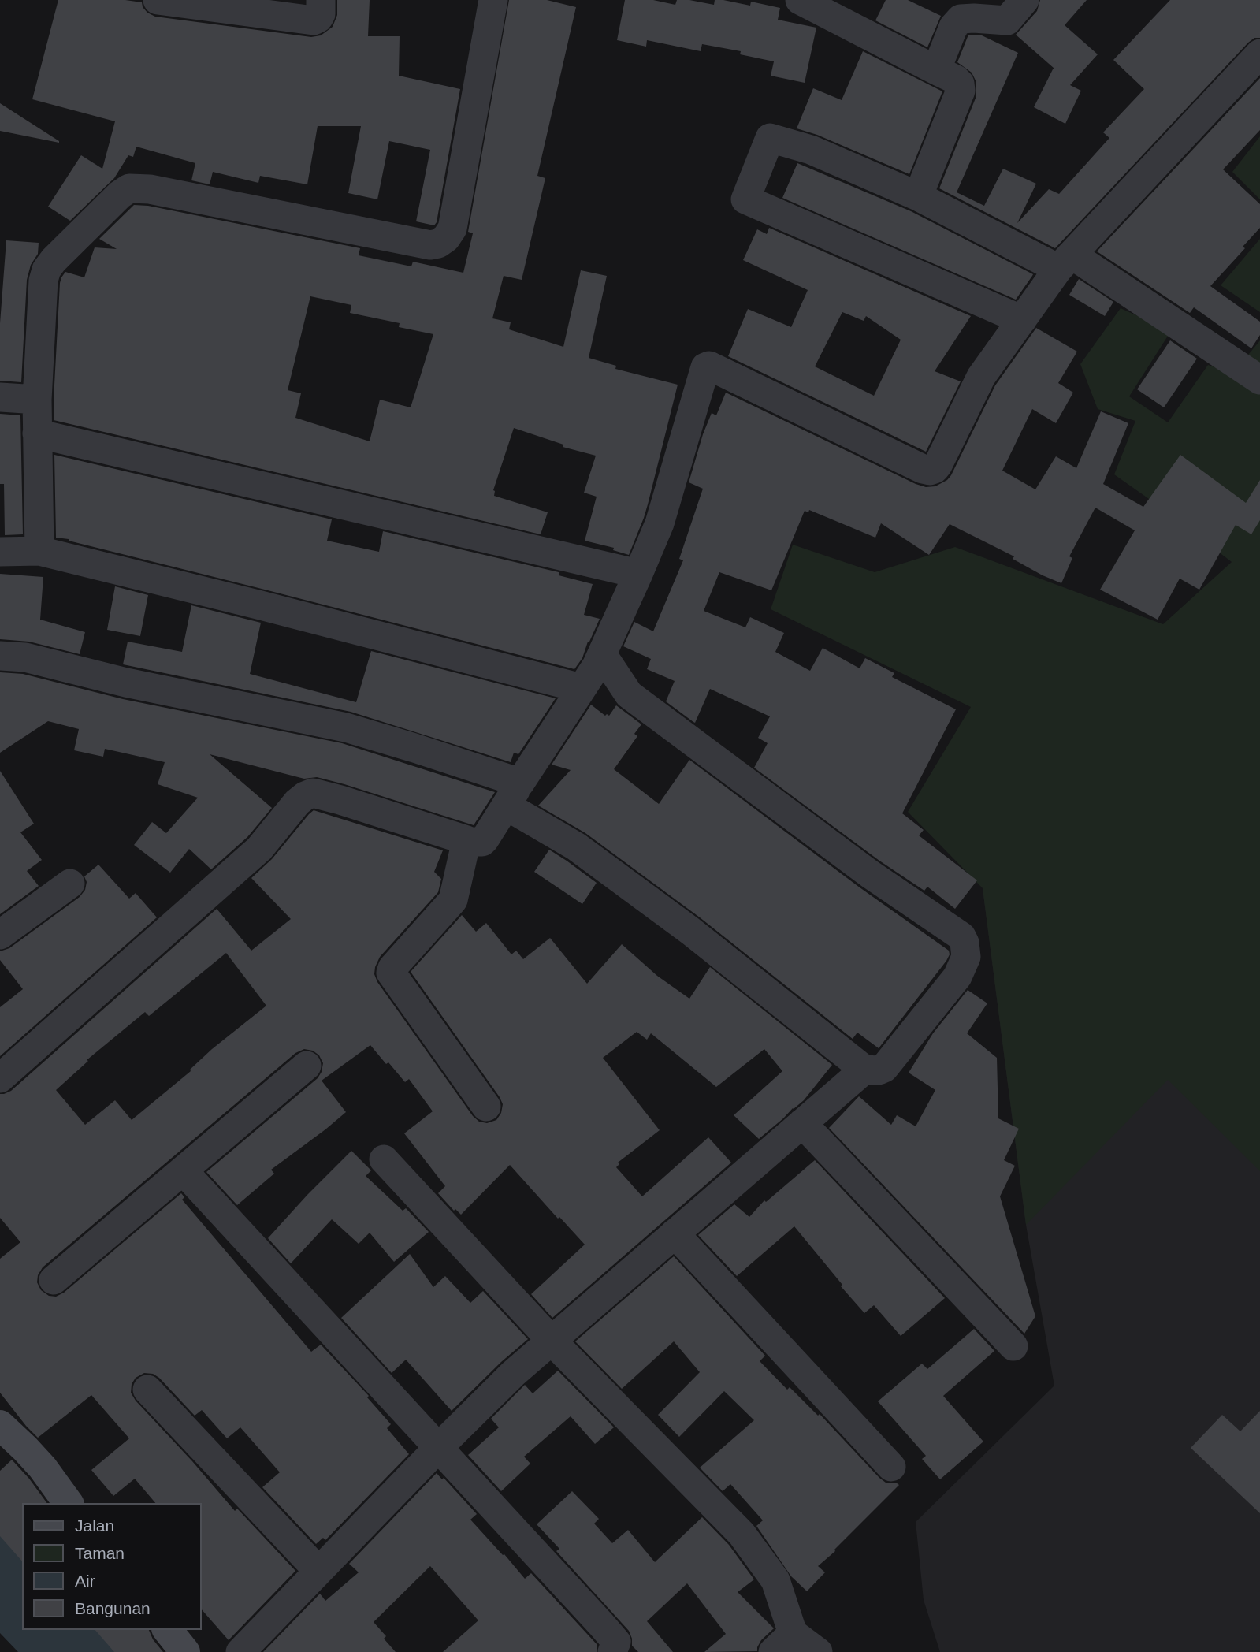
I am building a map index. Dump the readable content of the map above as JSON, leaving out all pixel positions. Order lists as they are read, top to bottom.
{
  "legend": [
    "Jalan",
    "Taman",
    "Air",
    "Bangunan"
  ]
}
